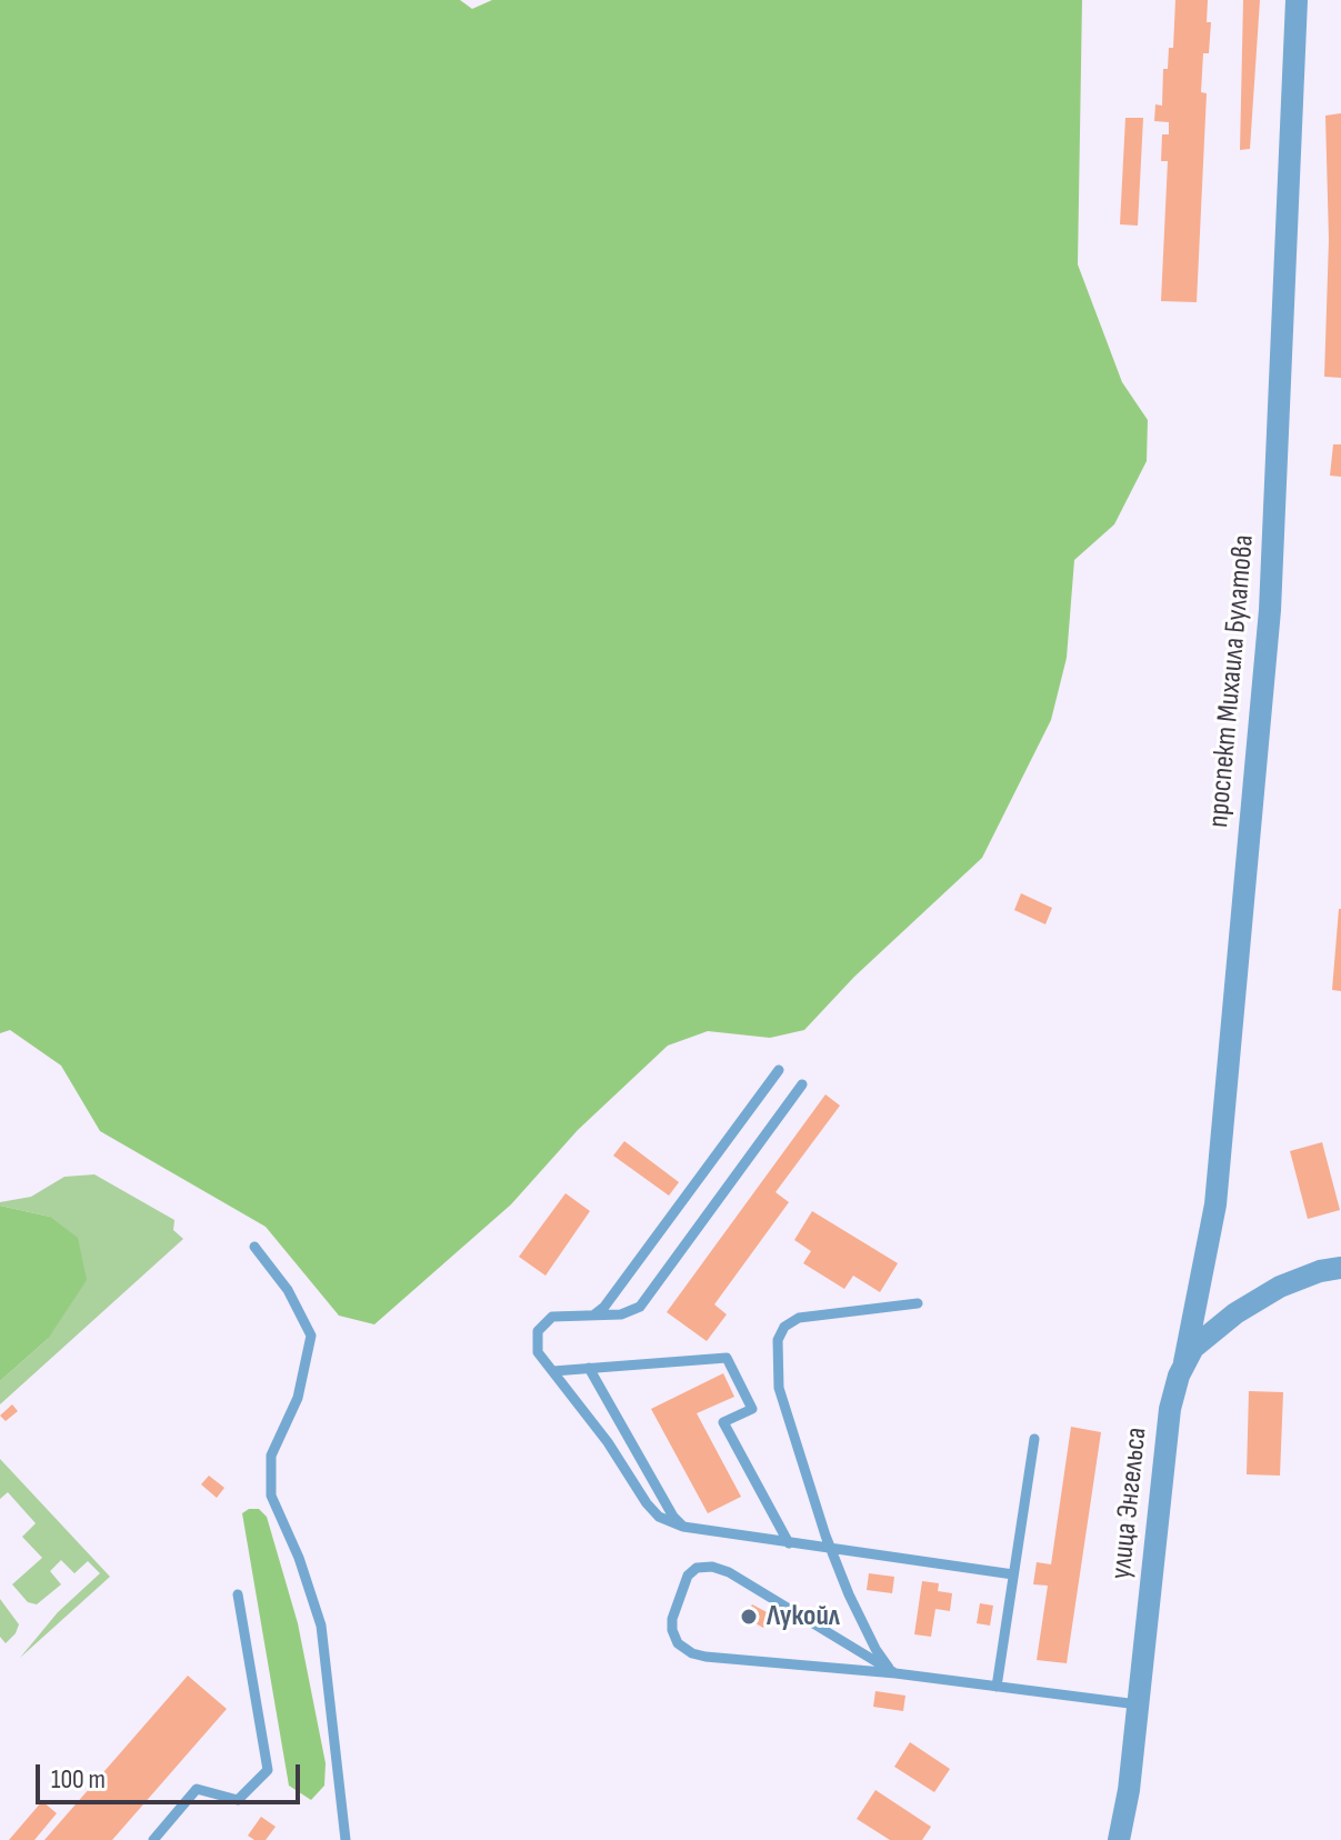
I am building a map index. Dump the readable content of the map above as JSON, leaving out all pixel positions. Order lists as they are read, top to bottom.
{
  "streets": {
    "street": ["проспект Михаила Булатова", "улица Энгельса"]
  },
  "crossings": [
    ["проспект Михаила Булатова", "улица Энгельса"]
  ],
  "places": ["Лукойл"],
  "scale_bar": "100 m"
}
